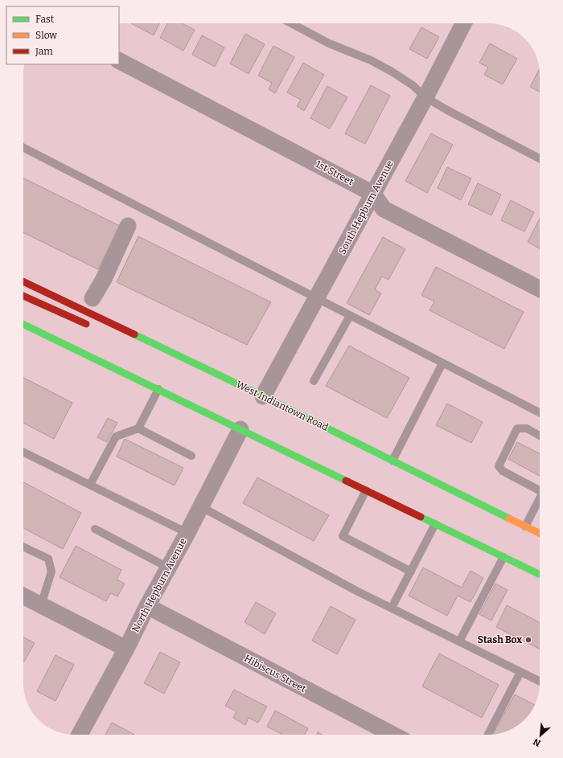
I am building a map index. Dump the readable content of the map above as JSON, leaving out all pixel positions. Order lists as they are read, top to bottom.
{
  "streets": {
    "main road": ["West Indiantown Road"],
    "street": [
      "1st Street",
      "South Hepburn Avenue",
      "North Hepburn Avenue",
      "Hibiscus Street"
    ]
  },
  "crossings": [
    ["1st Street", "South Hepburn Avenue"],
    ["South Hepburn Avenue", "West Indiantown Road"],
    ["North Hepburn Avenue", "Hibiscus Street"]
  ],
  "places": ["Stash Box"],
  "legend": ["Fast", "Slow", "Jam"],
  "north": "bottom left"
}
